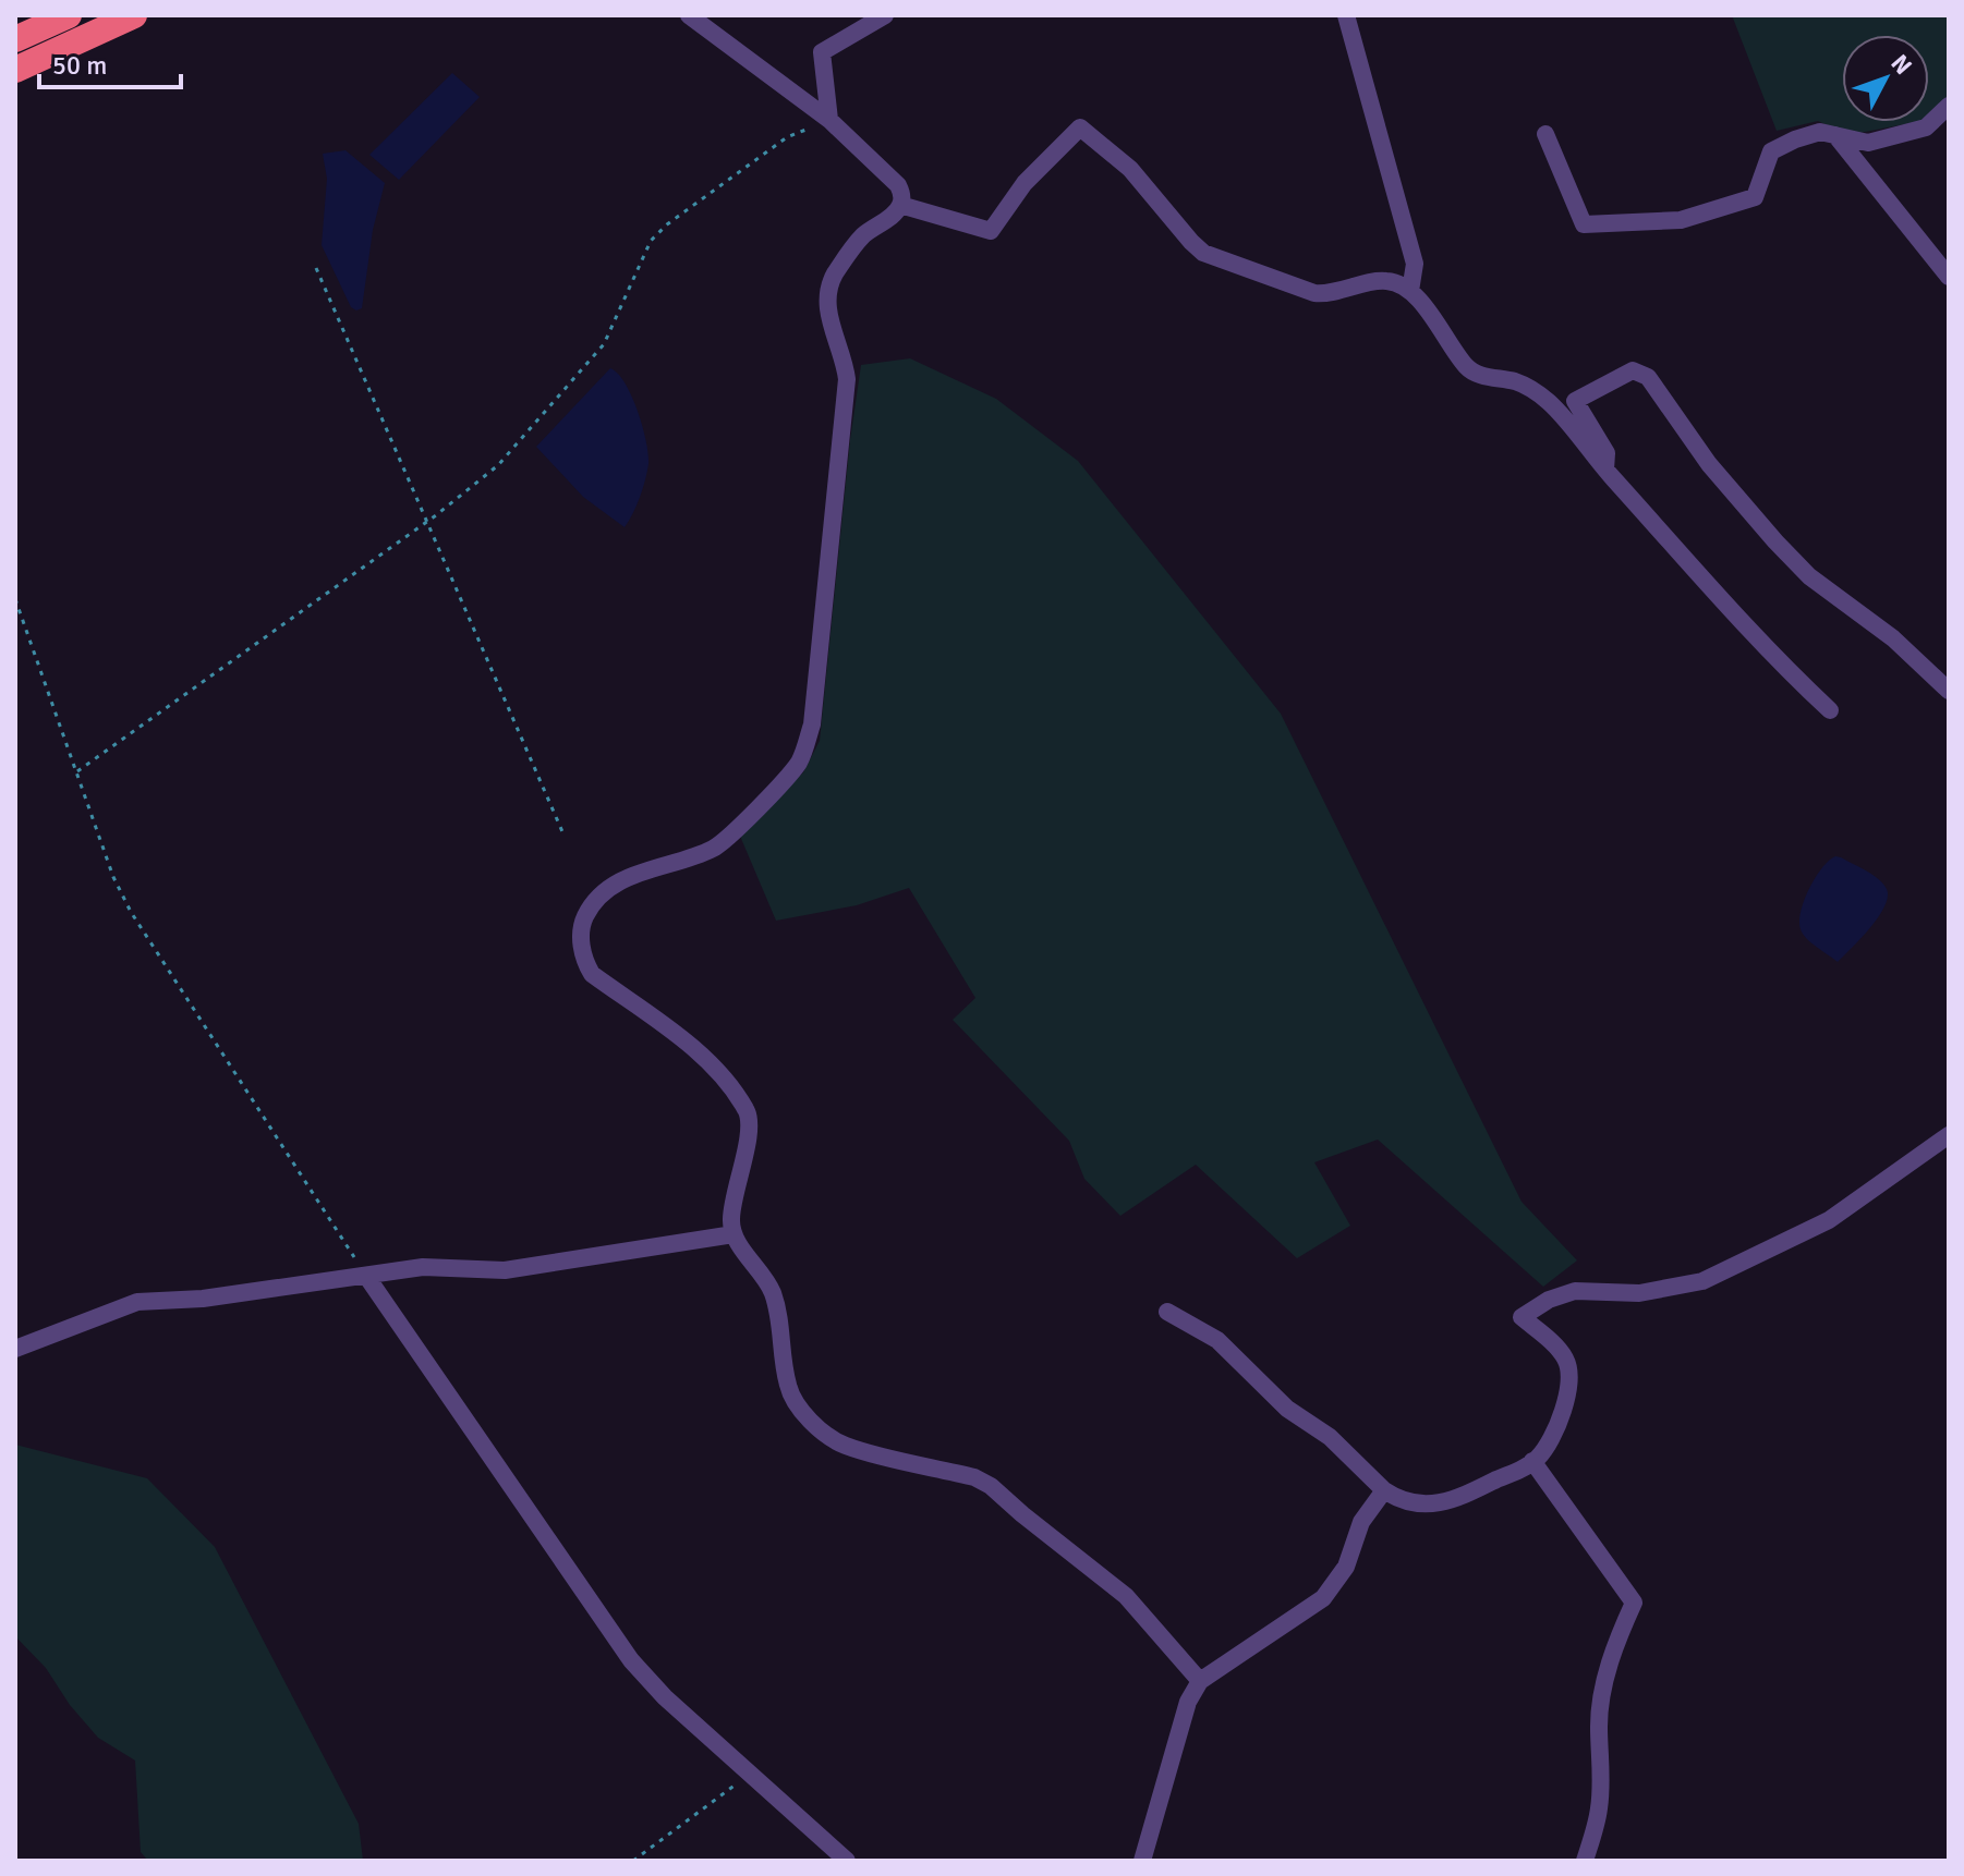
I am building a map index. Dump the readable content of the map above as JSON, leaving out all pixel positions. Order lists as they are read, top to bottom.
{
  "scale_bar": "50 m",
  "north": "top right"
}
